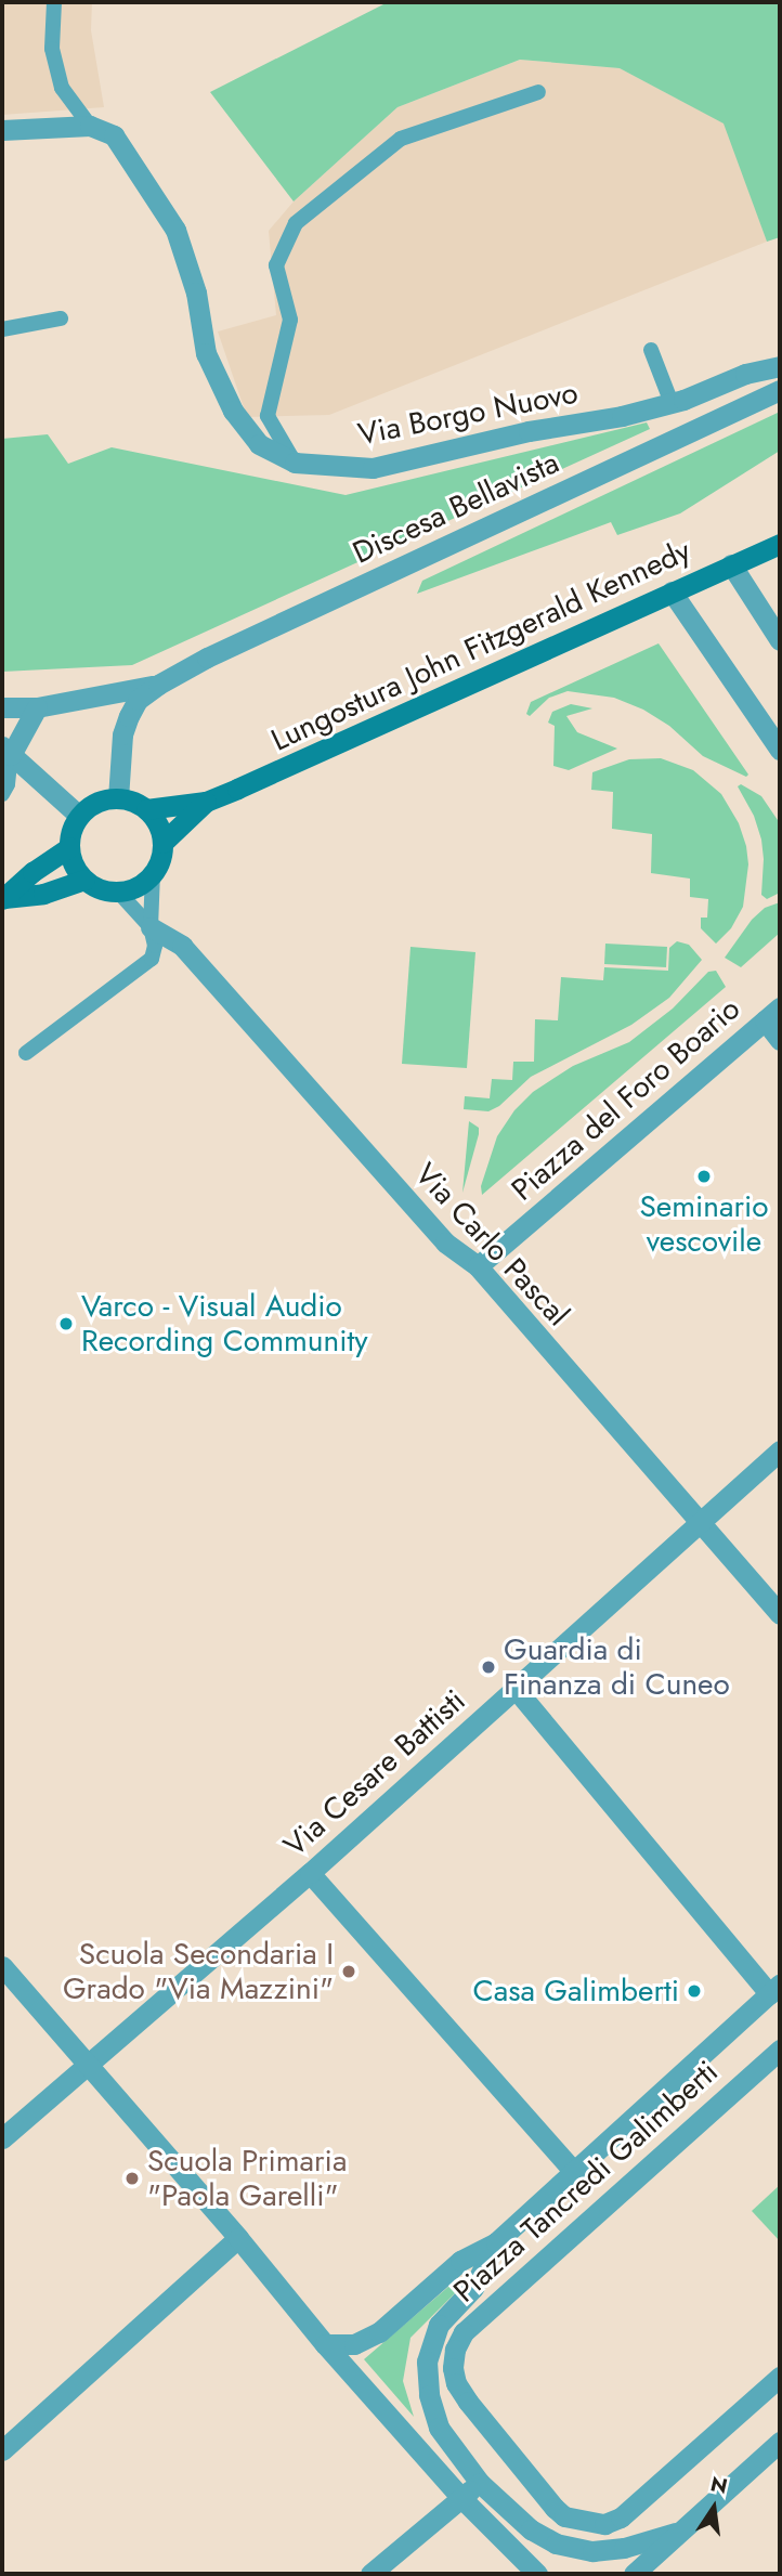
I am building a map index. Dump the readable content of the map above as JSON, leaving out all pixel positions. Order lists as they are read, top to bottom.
{
  "streets": {
    "main road": ["Lungostura John Fitzgerald Kennedy"],
    "street": [
      "Via Borgo Nuovo",
      "Discesa Bellavista",
      "Piazza del Foro Boario",
      "Via Carlo Pascal",
      "Via Cesare Battisti",
      "Piazza Tancredi Galimberti"
    ]
  },
  "crossings": [
    ["Discesa Bellavista", "Lungostura John Fitzgerald Kennedy"],
    ["Piazza del Foro Boario", "Via Carlo Pascal"],
    ["Via Carlo Pascal", "Via Cesare Battisti"]
  ],
  "places": [
    "Seminario vescovile",
    "Varco - Visual Audio Recording Community",
    "Guardia di Finanza di Cuneo",
    "Scuola Secondaria I Grado \"Via Mazzini\"",
    "Casa Galimberti",
    "Scuola Primaria \"Paola Garelli\""
  ],
  "north": "top"
}
